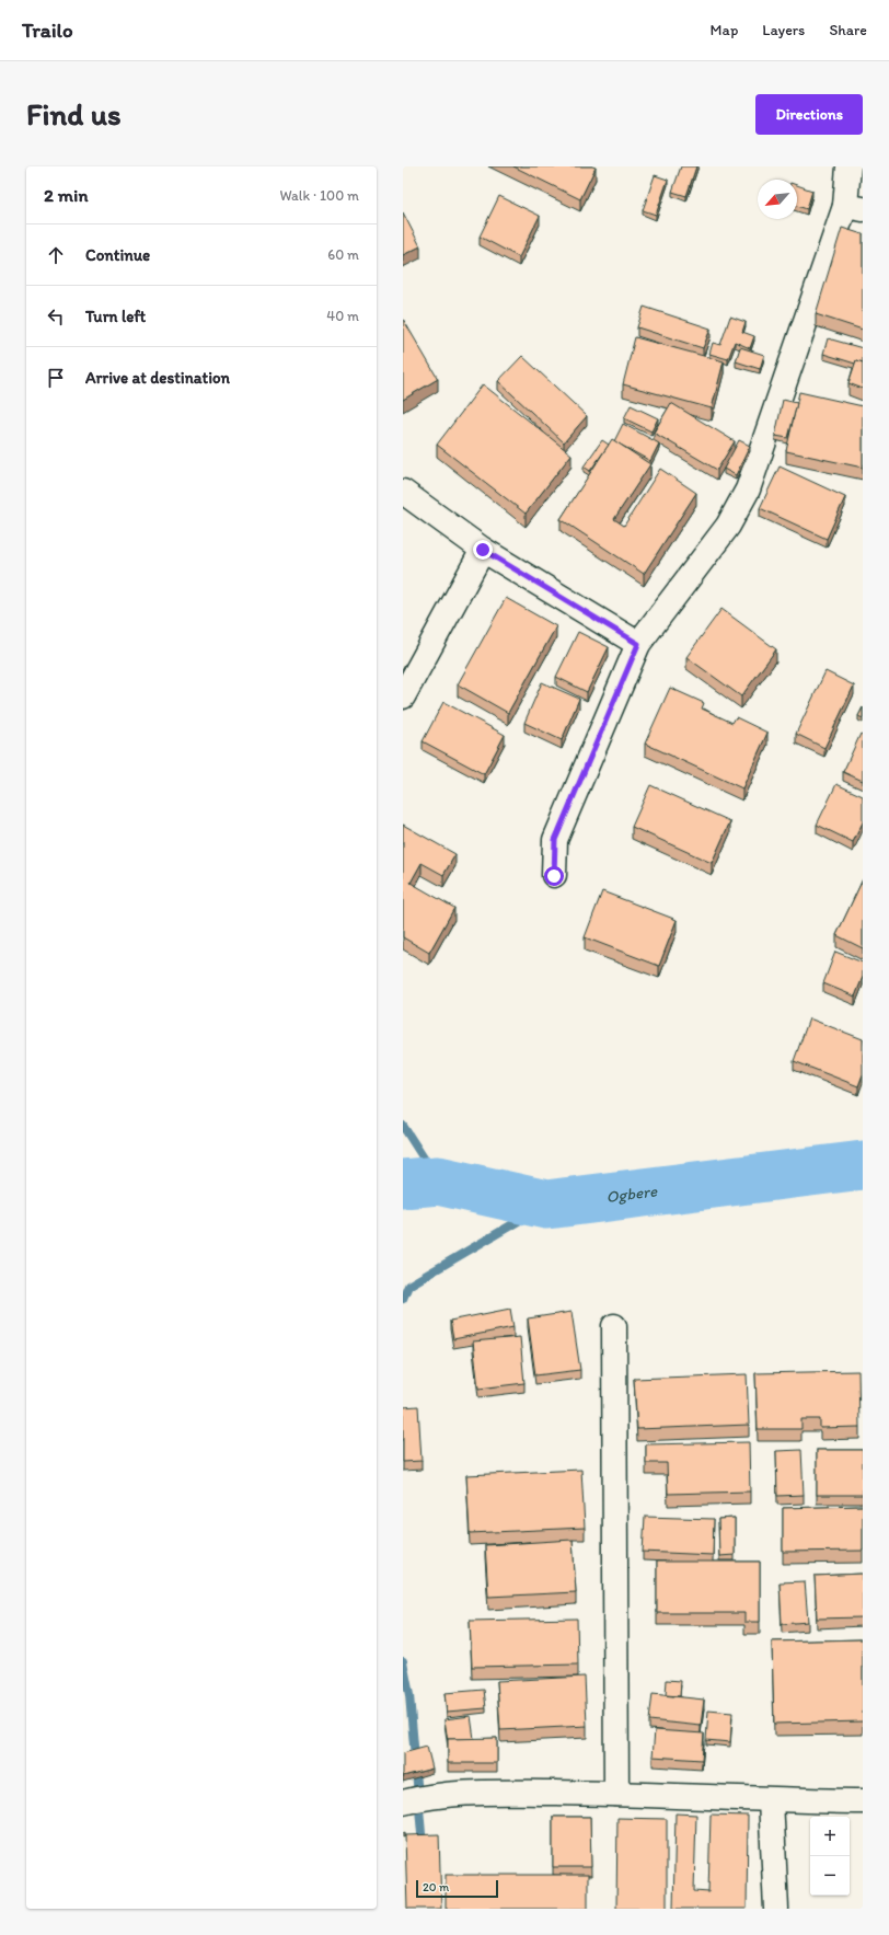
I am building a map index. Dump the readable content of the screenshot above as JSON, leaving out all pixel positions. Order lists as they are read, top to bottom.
{
  "water": ["Ogbere"],
  "scale_bar": "20 m",
  "north": "bottom left",
  "page": {
    "header": "Trailo",
    "nav": ["Map", "Layers", "Share"],
    "buttons": "Directions",
    "title": "Find us",
    "heading": ["2 min", "Walk · 100 m"],
    "list": [
      ["Continue", "60 m"],
      ["Turn left", "40 m"],
      "Arrive at destination"
    ],
    "map_buttons": ["+", "−"],
    "scale": "20 m"
  }
}
